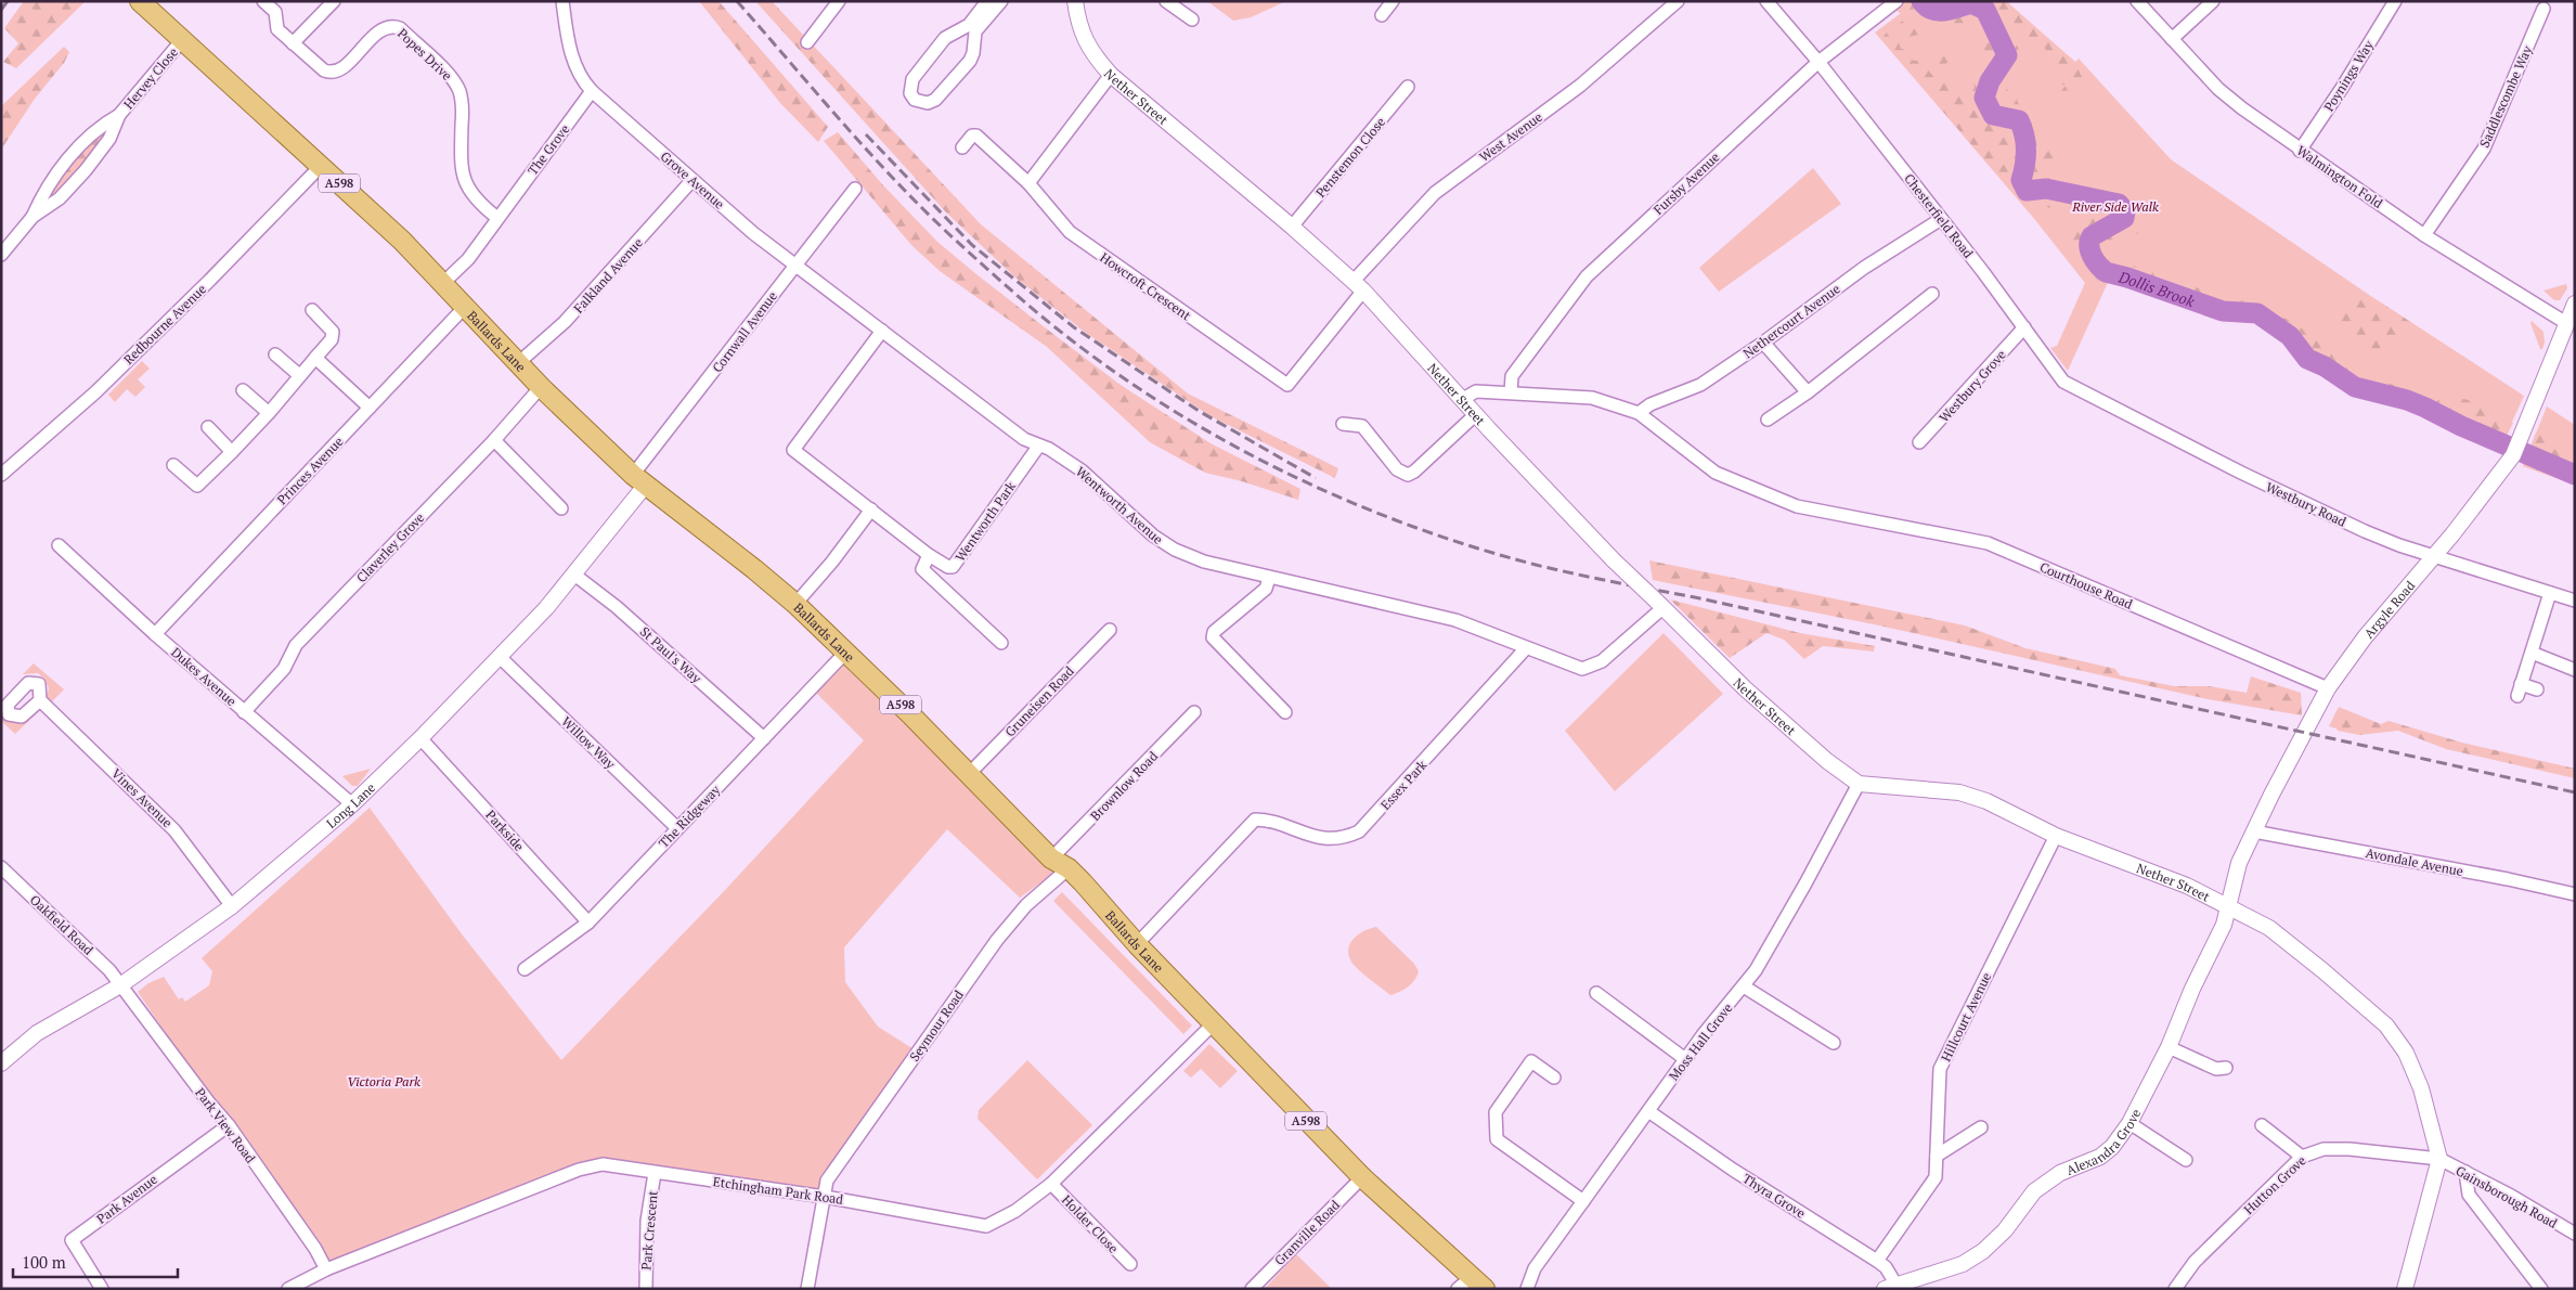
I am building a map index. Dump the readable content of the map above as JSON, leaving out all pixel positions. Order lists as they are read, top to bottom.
{
  "streets": {
    "main road": ["A598", "Ballards Lane"],
    "street": [
      "Popes Drive",
      "Poynings Way",
      "Hervey Close",
      "Nether Street",
      "Saddlescombe Way",
      "West Avenue",
      "The Grove",
      "Penstemon Close",
      "Walmington Fold",
      "Grove Avenue",
      "Fursby Avenue",
      "Chesterfield Road",
      "Falkland Avenue",
      "Howcroft Crescent",
      "Nethercourt Avenue",
      "Redbourne Avenue",
      "Cornwall Avenue",
      "Westbury Grove",
      "Princes Avenue",
      "Westbury Road",
      "Wentworth Avenue",
      "Wentworth Park",
      "Claverley Grove",
      "Courthouse Road",
      "Argyle Road",
      "St Paul's Way",
      "Dukes Avenue",
      "Gruneisen Road",
      "Willow Way",
      "Essex Park",
      "Brownlow Road",
      "Vines Avenue",
      "Long Lane",
      "The Ridgeway",
      "Parkside",
      "Avondale Avenue",
      "Oakfield Road",
      "Hillcourt Avenue",
      "Seymour Road",
      "Moss Hall Grove",
      "Park View Road",
      "Alexandra Grove",
      "Hutton Grove",
      "Etchingham Park Road",
      "Thyra Grove",
      "Gainsborough Road",
      "Park Avenue",
      "Holder Close",
      "Park Crescent",
      "Granville Road"
    ]
  },
  "crossings": [
    ["Popes Drive", "The Grove"],
    ["Poynings Way", "Walmington Fold"],
    ["Hervey Close", "Ballards Lane"],
    ["Nether Street", "West Avenue"],
    ["Nether Street", "Penstemon Close"],
    ["Nether Street", "Howcroft Crescent"],
    ["Nether Street", "Courthouse Road"],
    ["Nether Street", "Argyle Road"],
    ["Nether Street", "Hillcourt Avenue"],
    ["Nether Street", "Moss Hall Grove"],
    ["Nether Street", "Alexandra Grove"],
    ["Nether Street", "Hutton Grove"],
    ["Nether Street", "Gainsborough Road"],
    ["Saddlescombe Way", "Walmington Fold"],
    ["West Avenue", "Howcroft Crescent"],
    ["The Grove", "Grove Avenue"],
    ["The Grove", "Ballards Lane"],
    ["Walmington Fold", "Argyle Road"],
    ["Grove Avenue", "Falkland Avenue"],
    ["Grove Avenue", "Cornwall Avenue"],
    ["Grove Avenue", "Wentworth Avenue"],
    ["Fursby Avenue", "Chesterfield Road"],
    ["Fursby Avenue", "Courthouse Road"],
    ["Chesterfield Road", "Nethercourt Avenue"],
    ["Chesterfield Road", "Westbury Grove"],
    ["Chesterfield Road", "Westbury Road"],
    ["Falkland Avenue", "Ballards Lane"],
    ["Nethercourt Avenue", "Courthouse Road"],
    ["Redbourne Avenue", "Ballards Lane"],
    ["Cornwall Avenue", "Ballards Lane"],
    ["Cornwall Avenue", "Wentworth Avenue"],
    ["Cornwall Avenue", "Long Lane"],
    ["Ballards Lane", "Princes Avenue"],
    ["Ballards Lane", "Claverley Grove"],
    ["Ballards Lane", "Gruneisen Road"],
    ["Ballards Lane", "Essex Park"],
    ["Ballards Lane", "Brownlow Road"],
    ["Ballards Lane", "Long Lane"],
    ["Ballards Lane", "The Ridgeway"],
    ["Ballards Lane", "Seymour Road"],
    ["Ballards Lane", "Etchingham Park Road"],
    ["Ballards Lane", "Granville Road"],
    ["Princes Avenue", "Dukes Avenue"],
    ["Westbury Road", "Argyle Road"],
    ["Wentworth Avenue", "Wentworth Park"],
    ["Wentworth Avenue", "Essex Park"],
    ["Claverley Grove", "Dukes Avenue"],
    ["Courthouse Road", "Argyle Road"],
    ["Argyle Road", "Avondale Avenue"],
    ["Argyle Road", "Alexandra Grove"],
    ["St Paul's Way", "Long Lane"],
    ["St Paul's Way", "The Ridgeway"],
    ["Dukes Avenue", "Long Lane"],
    ["Willow Way", "Long Lane"],
    ["Willow Way", "The Ridgeway"],
    ["Vines Avenue", "Long Lane"],
    ["Long Lane", "Parkside"],
    ["Long Lane", "Oakfield Road"],
    ["Long Lane", "Park View Road"],
    ["The Ridgeway", "Parkside"],
    ["Oakfield Road", "Park View Road"],
    ["Hillcourt Avenue", "Thyra Grove"],
    ["Seymour Road", "Etchingham Park Road"],
    ["Moss Hall Grove", "Thyra Grove"],
    ["Park View Road", "Etchingham Park Road"],
    ["Park View Road", "Park Avenue"],
    ["Alexandra Grove", "Thyra Grove"],
    ["Hutton Grove", "Gainsborough Road"],
    ["Etchingham Park Road", "Holder Close"],
    ["Etchingham Park Road", "Park Crescent"]
  ],
  "water": ["Dollis Brook"],
  "parks": ["River Side Walk", "Victoria Park"],
  "scale_bar": "100 m"
}
